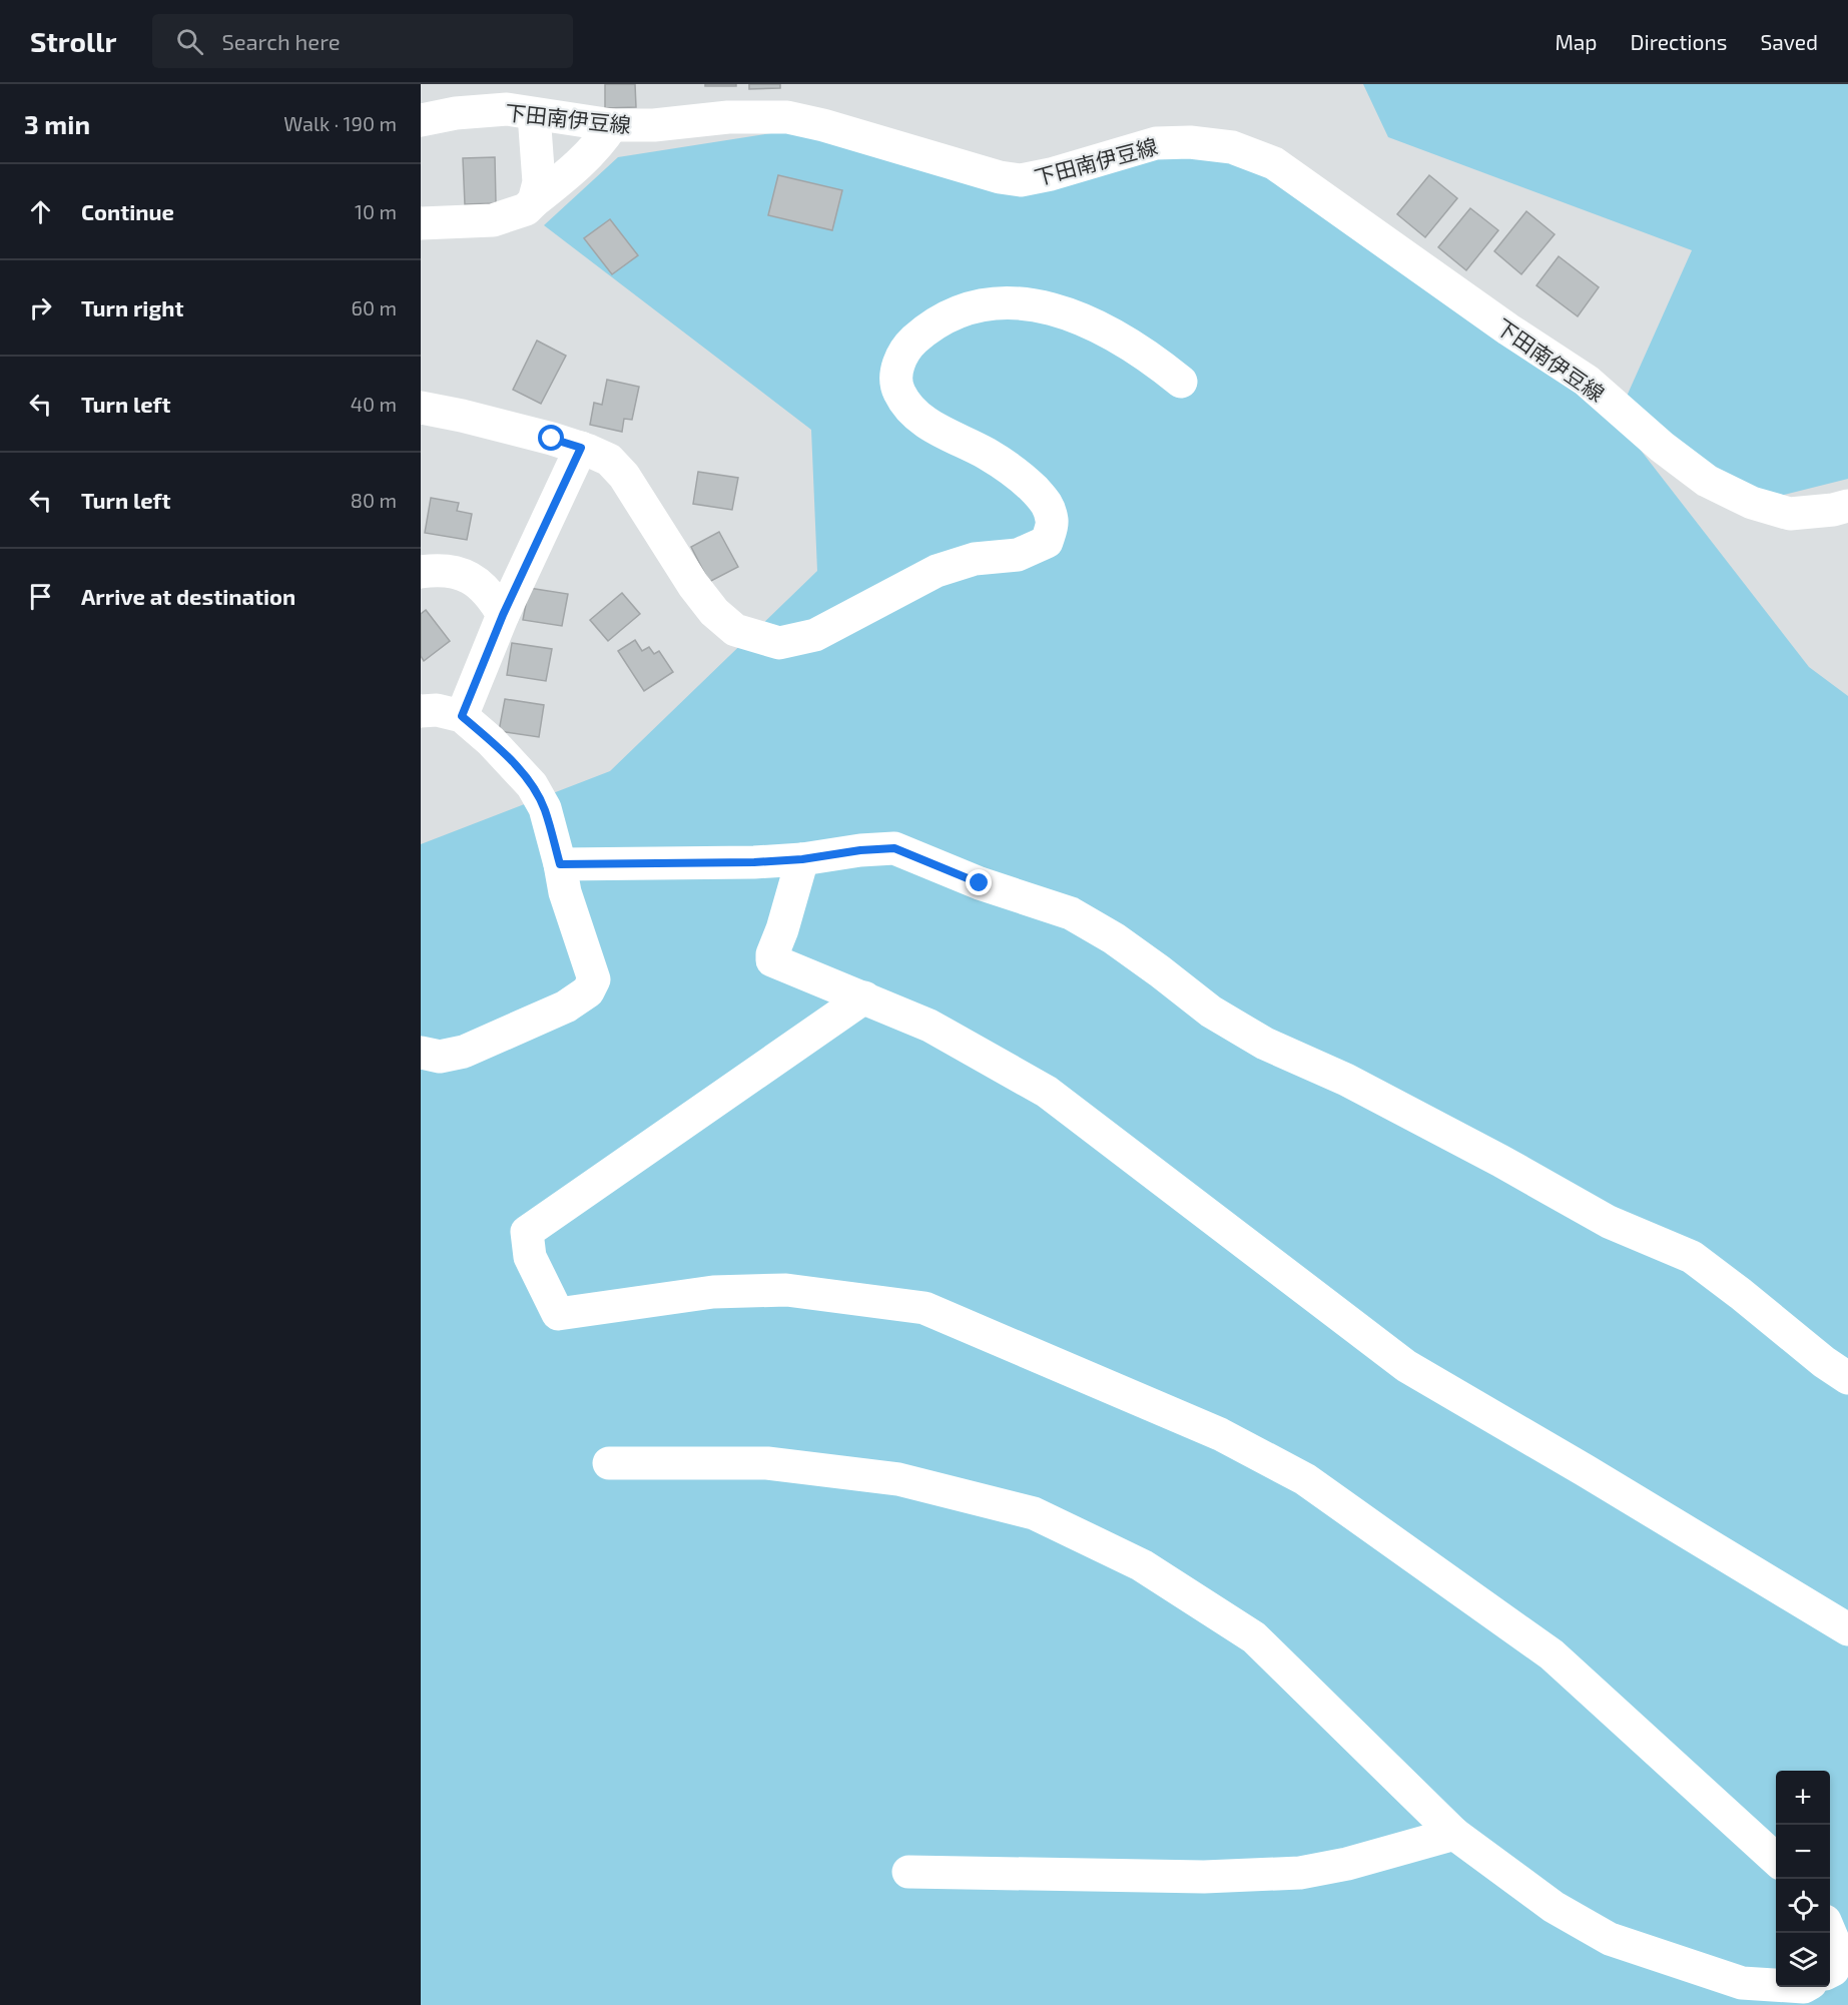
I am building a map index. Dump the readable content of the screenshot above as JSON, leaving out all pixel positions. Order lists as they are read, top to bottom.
{
  "streets": {
    "street": ["下田南伊豆線"]
  },
  "page": {
    "header": "Strollr",
    "search": "Search here",
    "nav": ["Map", "Directions", "Saved"],
    "heading": ["3 min", "Walk · 190 m"],
    "list": [
      ["Continue", "10 m"],
      ["Turn right", "60 m"],
      ["Turn left", "40 m"],
      ["Turn left", "80 m"],
      "Arrive at destination"
    ],
    "map_buttons": ["+", "−"]
  }
}
